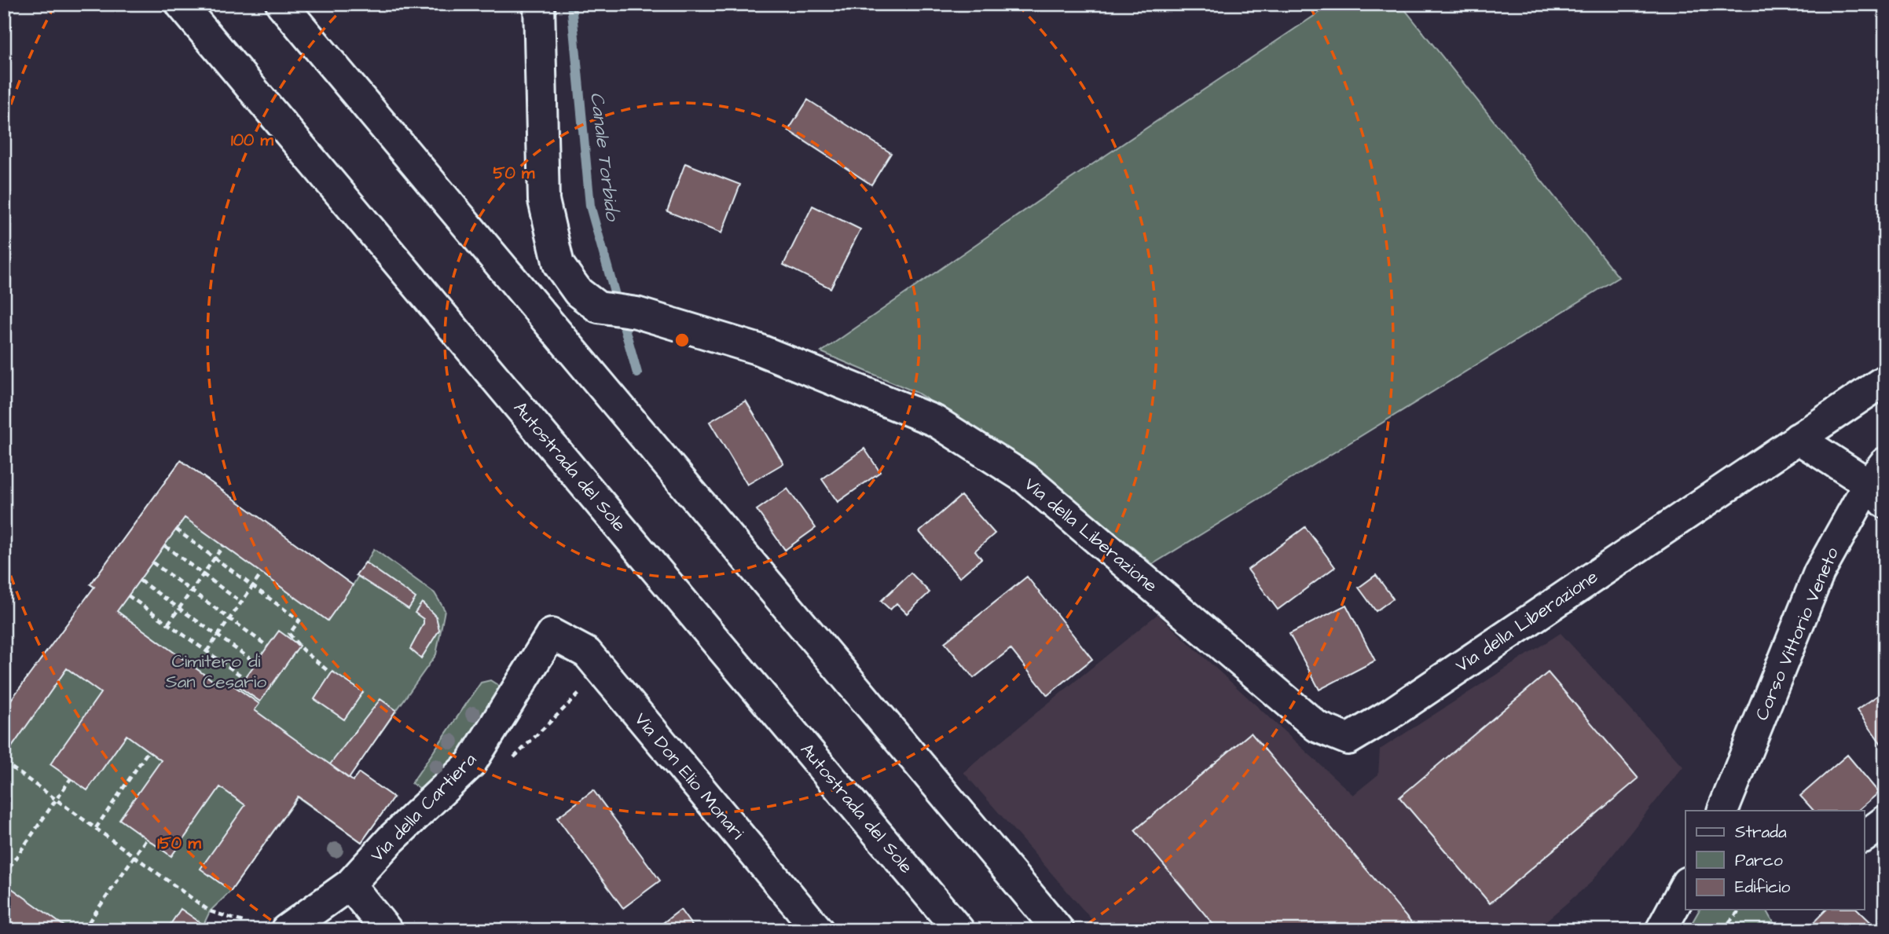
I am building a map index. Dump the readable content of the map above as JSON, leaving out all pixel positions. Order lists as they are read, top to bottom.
{
  "streets": {
    "main road": [
      "Autostrada del Sole",
      "Via della Liberazione",
      "Corso Vittorio Veneto",
      "Via Don Elio Monari",
      "Via della Cartiera"
    ]
  },
  "crossings": [
    ["Via Don Elio Monari", "Via della Cartiera"]
  ],
  "water": ["Canale Torbido"],
  "parks": ["Cimitero di San Cesario"],
  "legend": ["Strada", "Parco", "Edificio"],
  "rings": ["100 m", "50 m", "150 m"]
}
